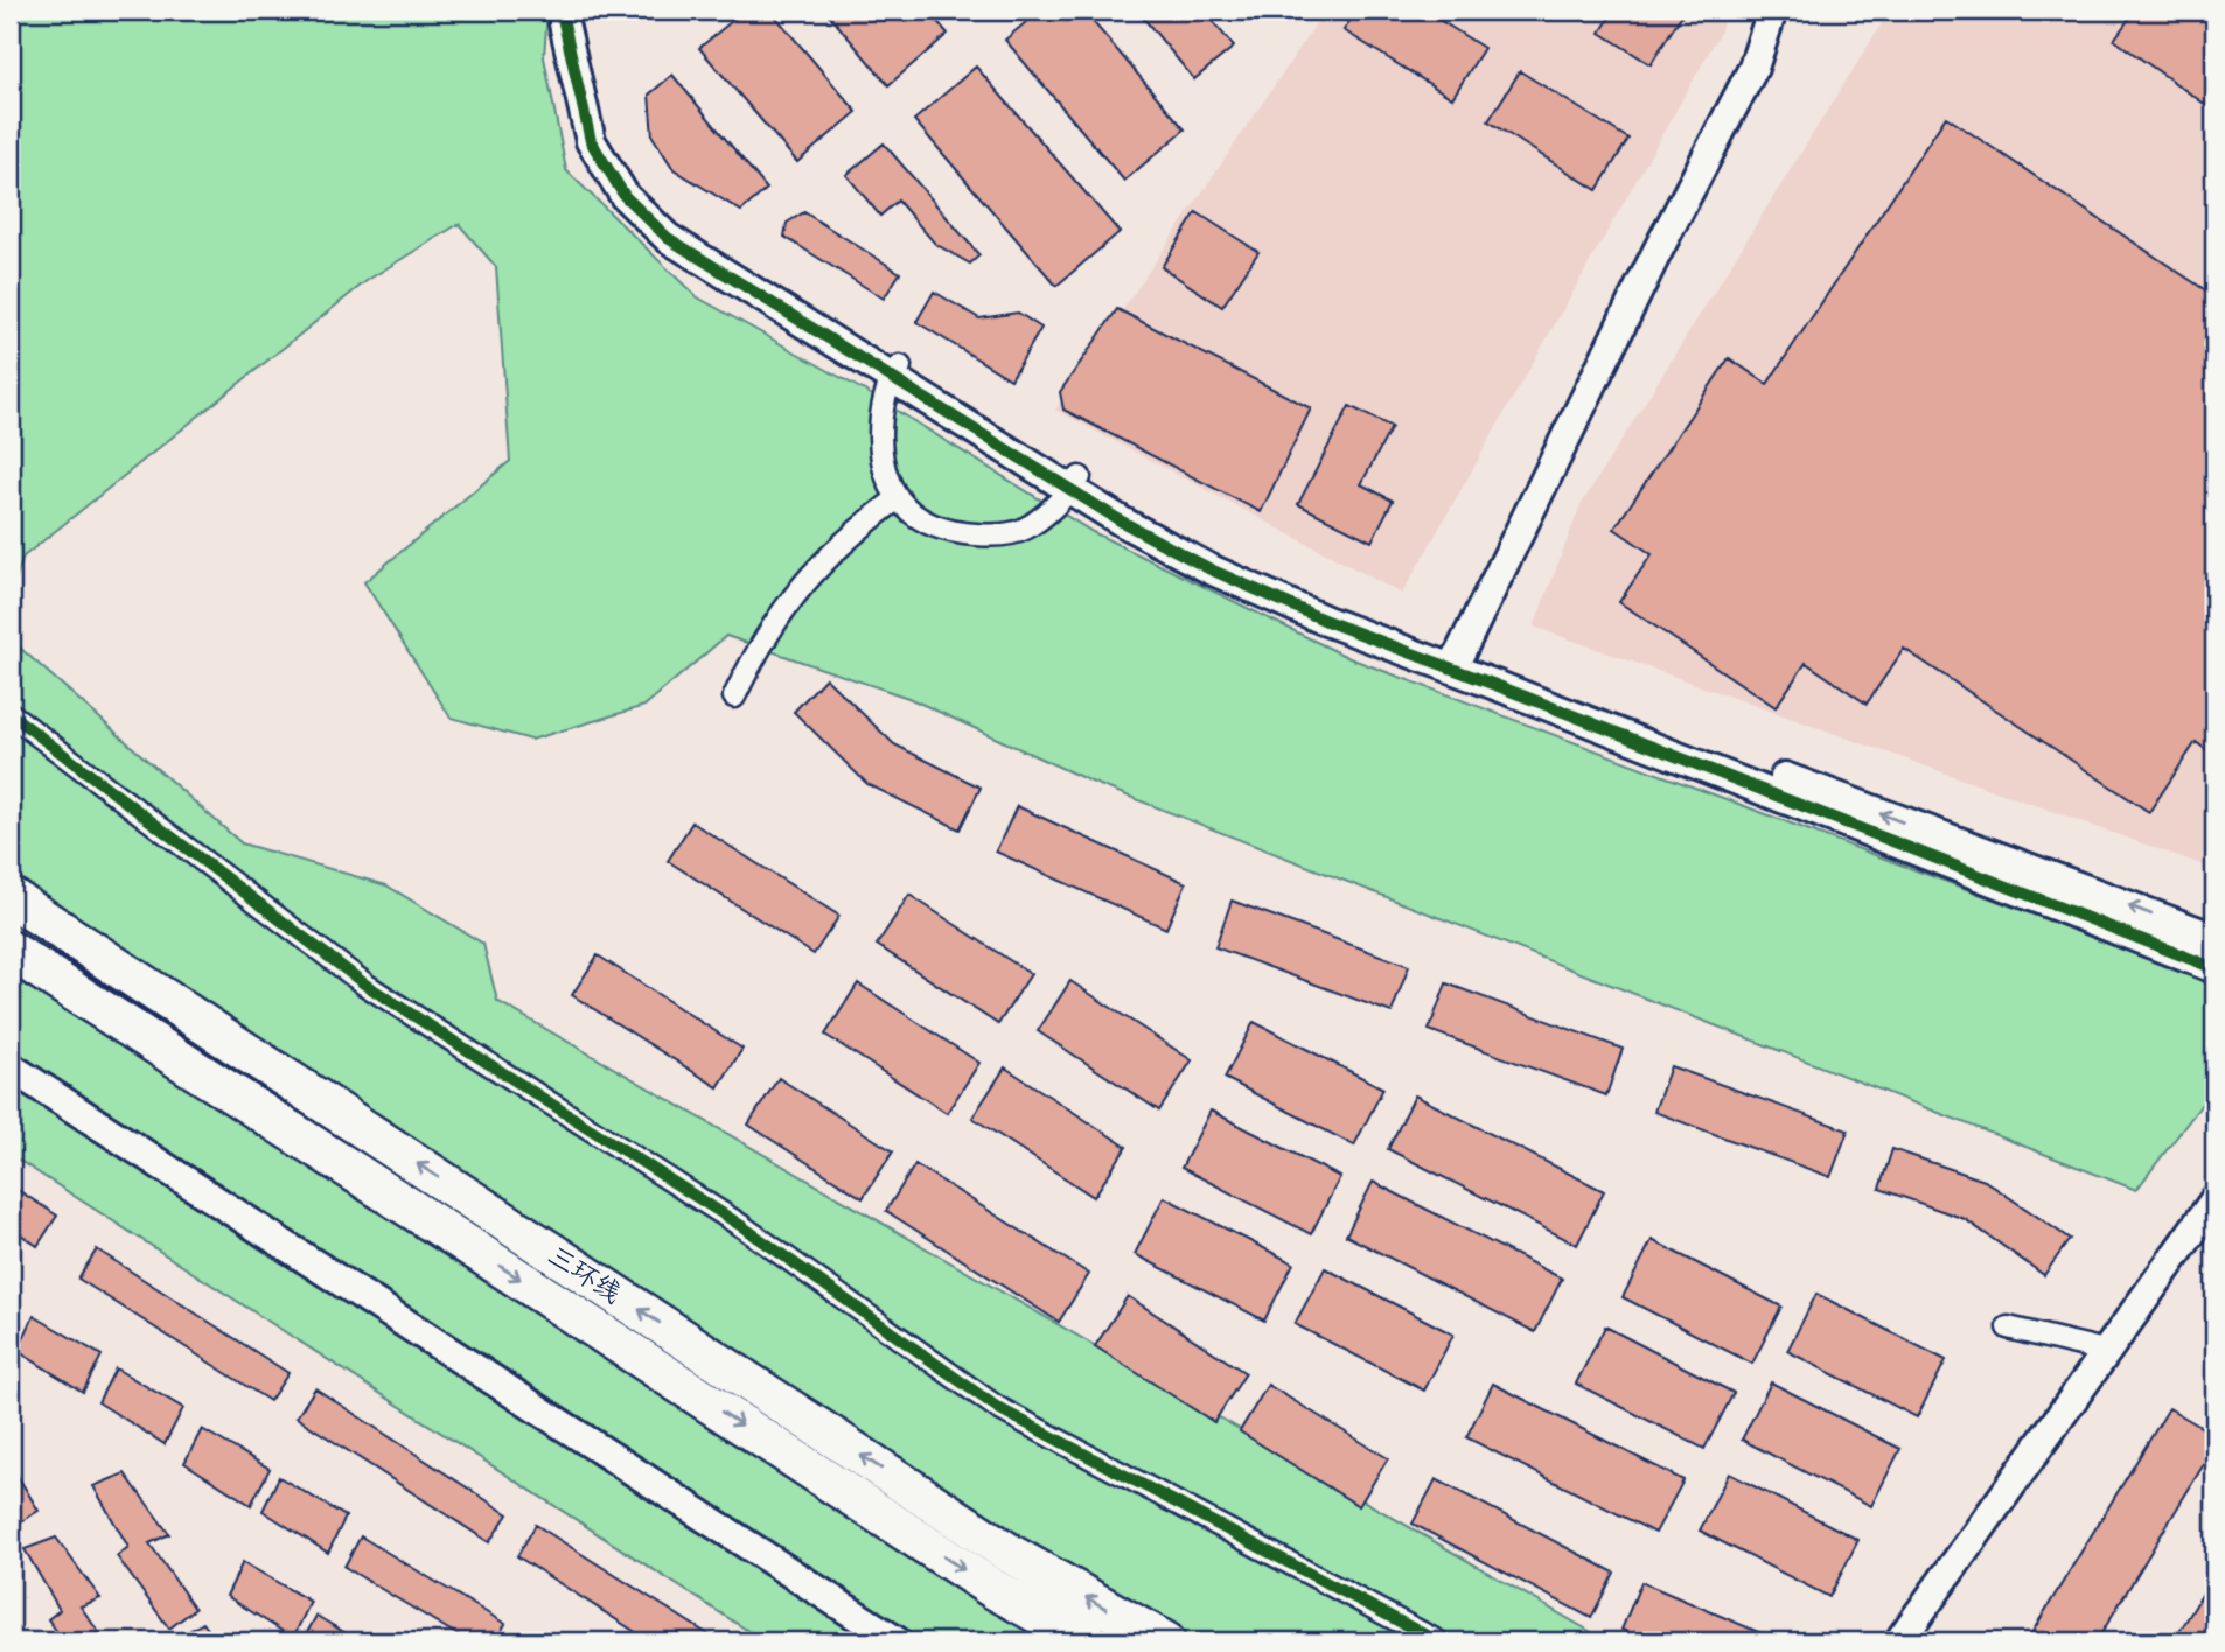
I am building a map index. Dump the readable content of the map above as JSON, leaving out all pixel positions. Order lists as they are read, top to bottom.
{
  "streets": {
    "highway": ["三环线"]
  }
}
